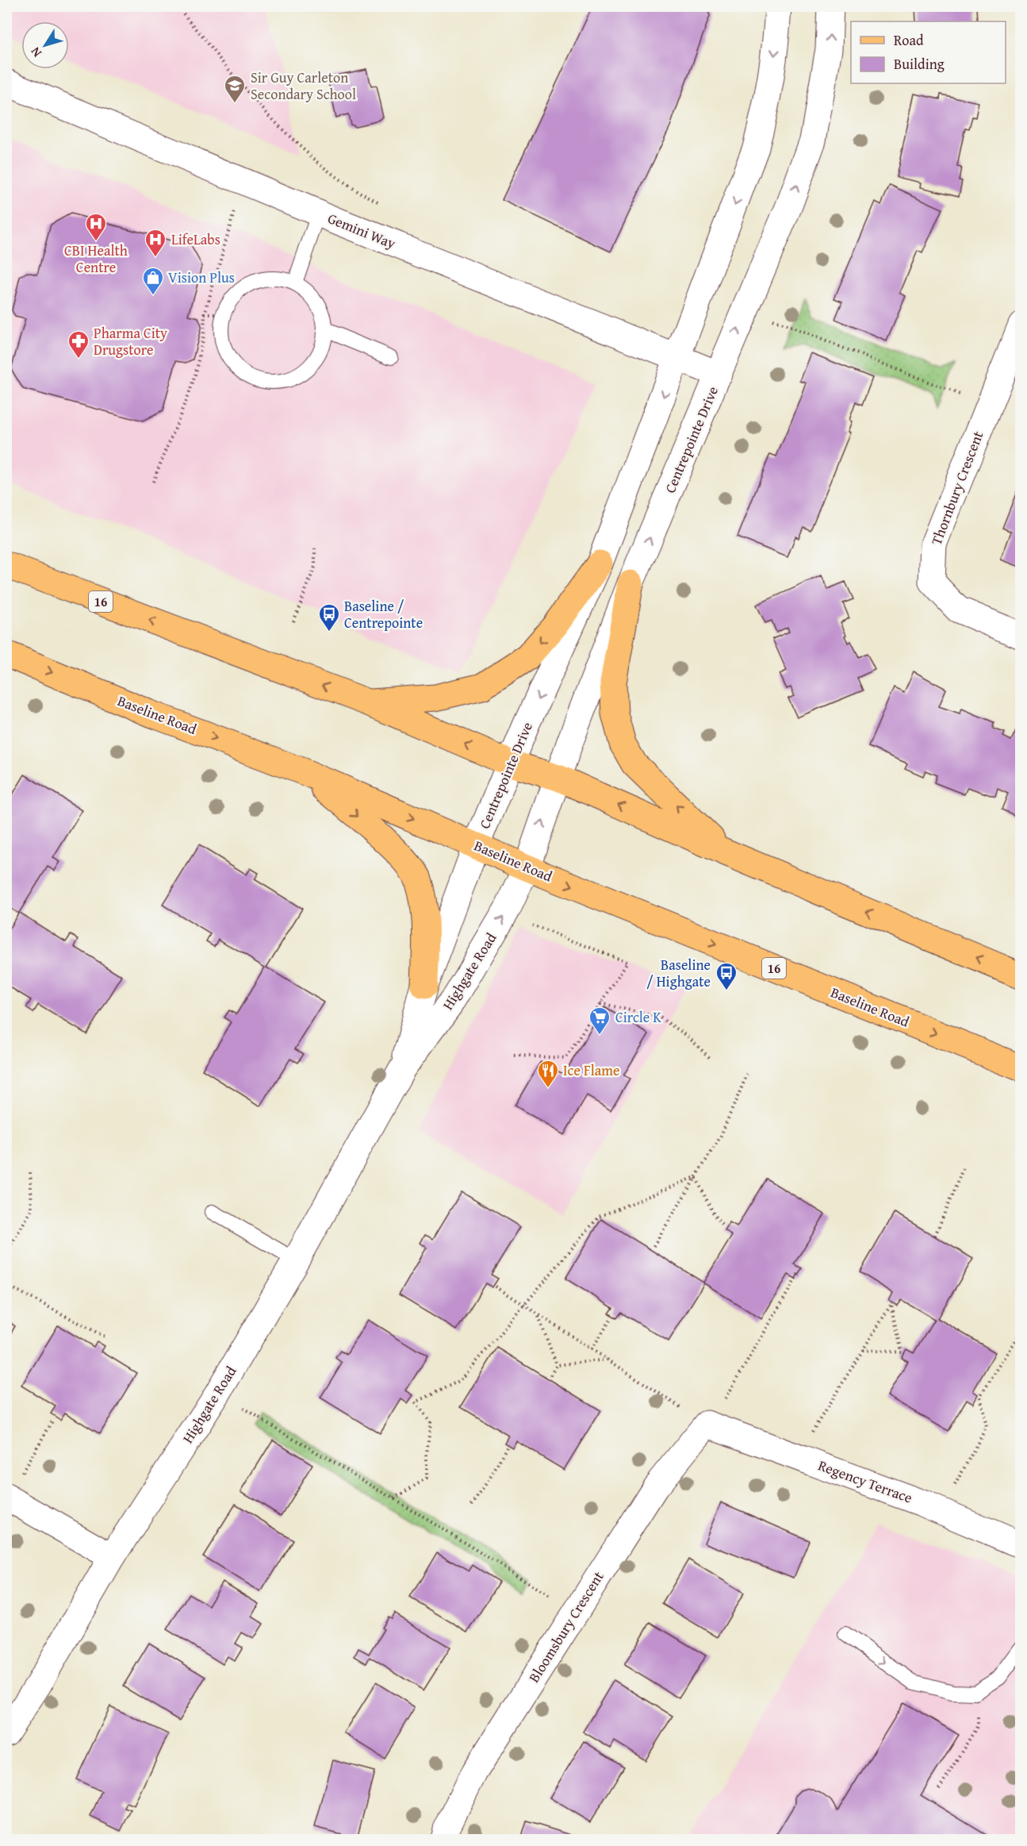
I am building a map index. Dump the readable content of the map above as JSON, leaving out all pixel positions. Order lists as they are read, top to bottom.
{
  "streets": {
    "main road": ["16", "Baseline Road"],
    "street": [
      "Gemini Way",
      "Centrepointe Drive",
      "Thornbury Crescent",
      "Highgate Road",
      "Regency Terrace",
      "Bloomsbury Crescent"
    ]
  },
  "crossings": [
    ["Gemini Way", "Centrepointe Drive"],
    ["Centrepointe Drive", "16"],
    ["Centrepointe Drive", "Baseline Road"],
    ["Centrepointe Drive", "Highgate Road"],
    ["Baseline Road", "Highgate Road"],
    ["Regency Terrace", "Bloomsbury Crescent"]
  ],
  "places": {
    "school or university": ["Sir Guy Carleton Secondary School"],
    "hospital": ["CBI Health Centre", "LifeLabs"],
    "shop": ["Vision Plus"],
    "pharmacy": ["Pharma City Drugstore"],
    "bus stop": ["Baseline / Centrepointe", "Baseline / Highgate"],
    "supermarket": ["Circle K"],
    "restaurant": ["Ice Flame"]
  },
  "legend": ["Road", "Building"],
  "north": "bottom left"
}
